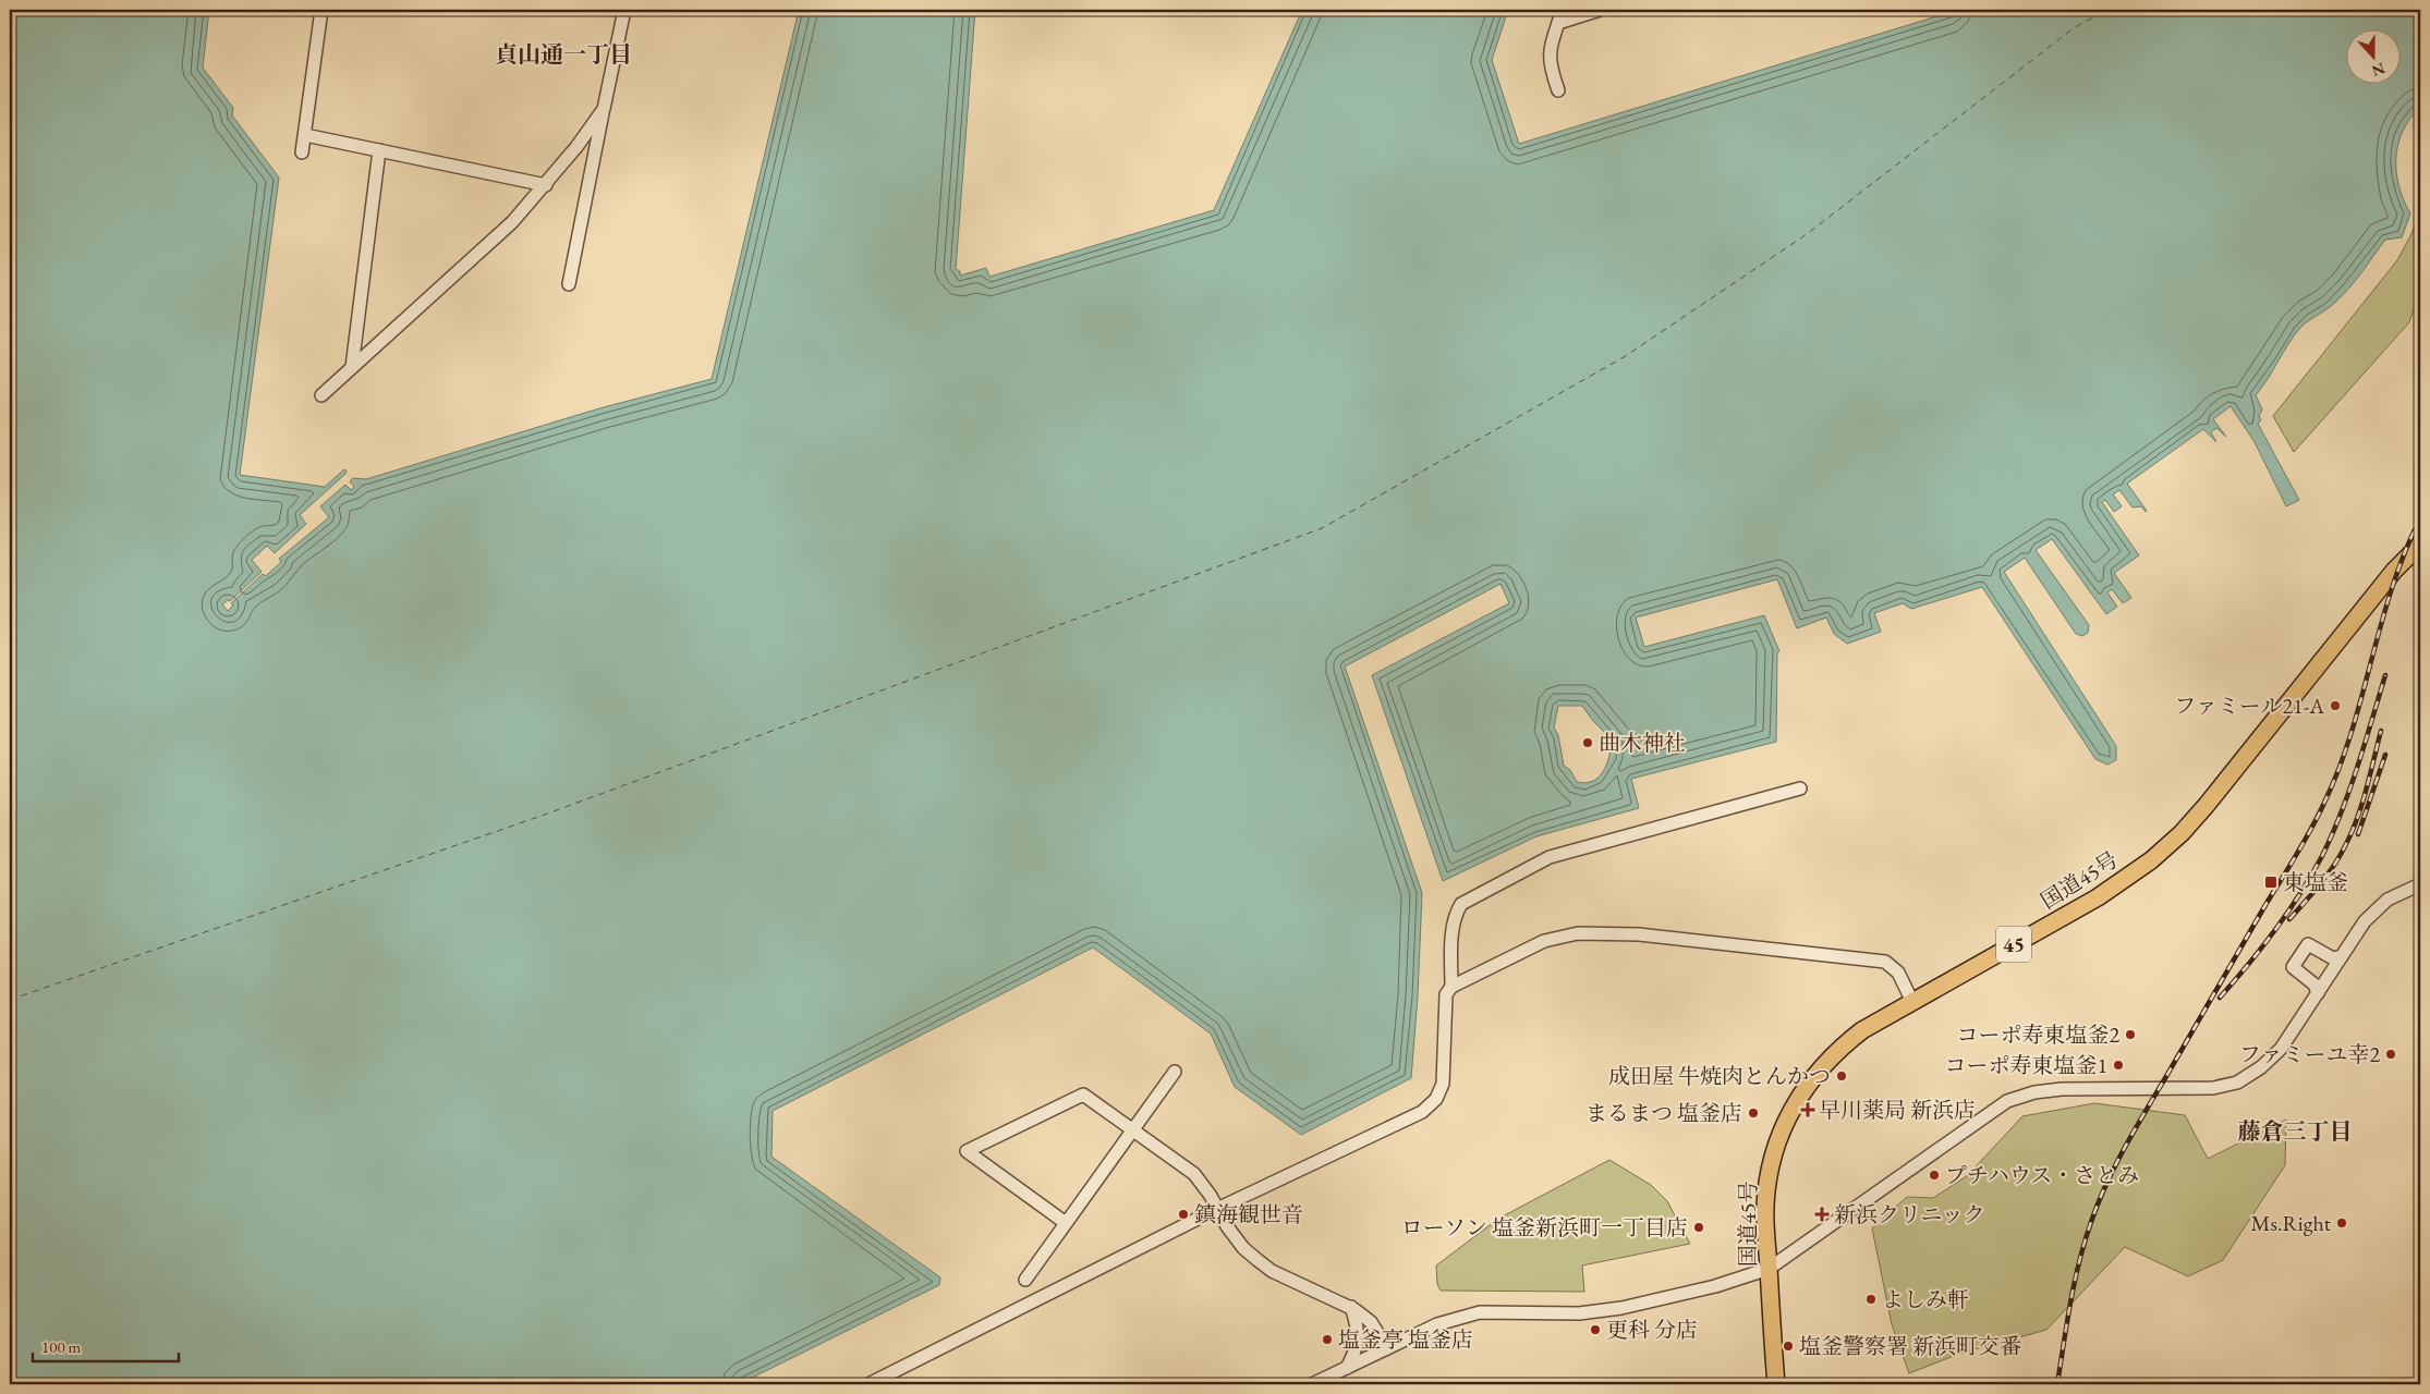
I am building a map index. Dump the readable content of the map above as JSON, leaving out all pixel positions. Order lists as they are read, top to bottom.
{
  "streets": {
    "highway": ["国道45号", "45"]
  },
  "districts": ["貞山通一丁目", "藤倉三丁目"],
  "places": {
    "other": [
      "ファミール21-A",
      "曲木神社",
      "コーポ寿東塩釜2",
      "ファミーユ幸2",
      "コーポ寿東塩釜1",
      "成田屋 牛焼肉とんかつ",
      "まるまつ 塩釜店",
      "プチハウス・さとみ",
      "鎮海観世音",
      "Ms.Right",
      "ローソン 塩釜新浜町一丁目店",
      "よしみ軒",
      "更科 分店",
      "塩釜亭 塩釜店",
      "塩釜警察署 新浜町交番"
    ],
    "transit": ["東塩釜"],
    "health": ["早川薬局 新浜店", "新浜クリニック"]
  },
  "scale_bar": "100 m",
  "north": "bottom"
}
